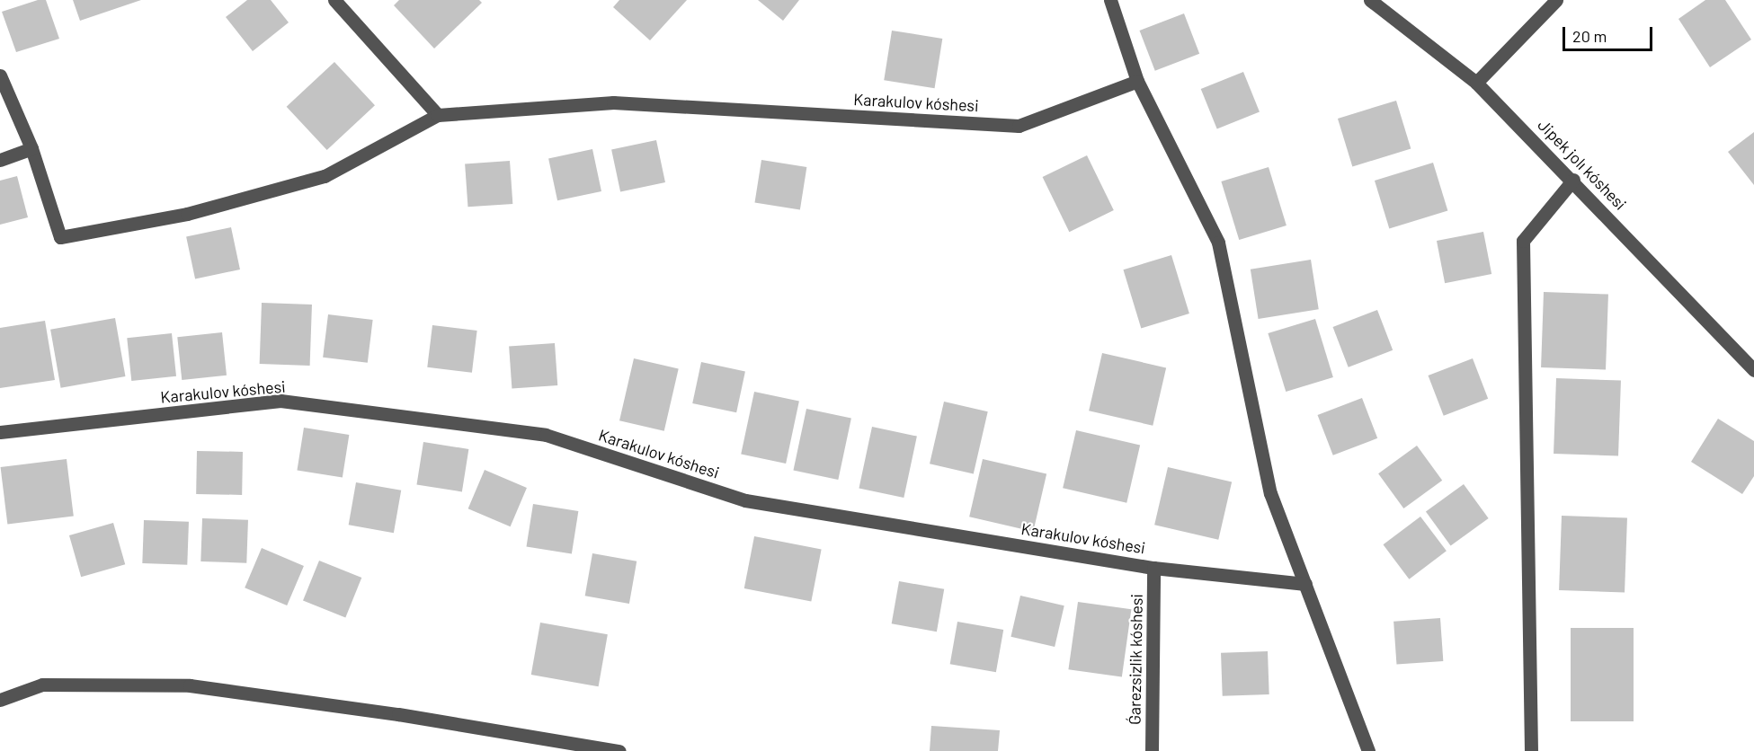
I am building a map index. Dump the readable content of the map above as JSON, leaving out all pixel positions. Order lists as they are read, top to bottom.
{
  "streets": {
    "street": ["Karakulov kóshesi", "Jipek jolı kóshesi", "Ǵarezsizlik kóshesi"]
  },
  "crossings": [
    ["Karakulov kóshesi", "Ǵarezsizlik kóshesi"]
  ],
  "scale_bar": "20 m"
}
